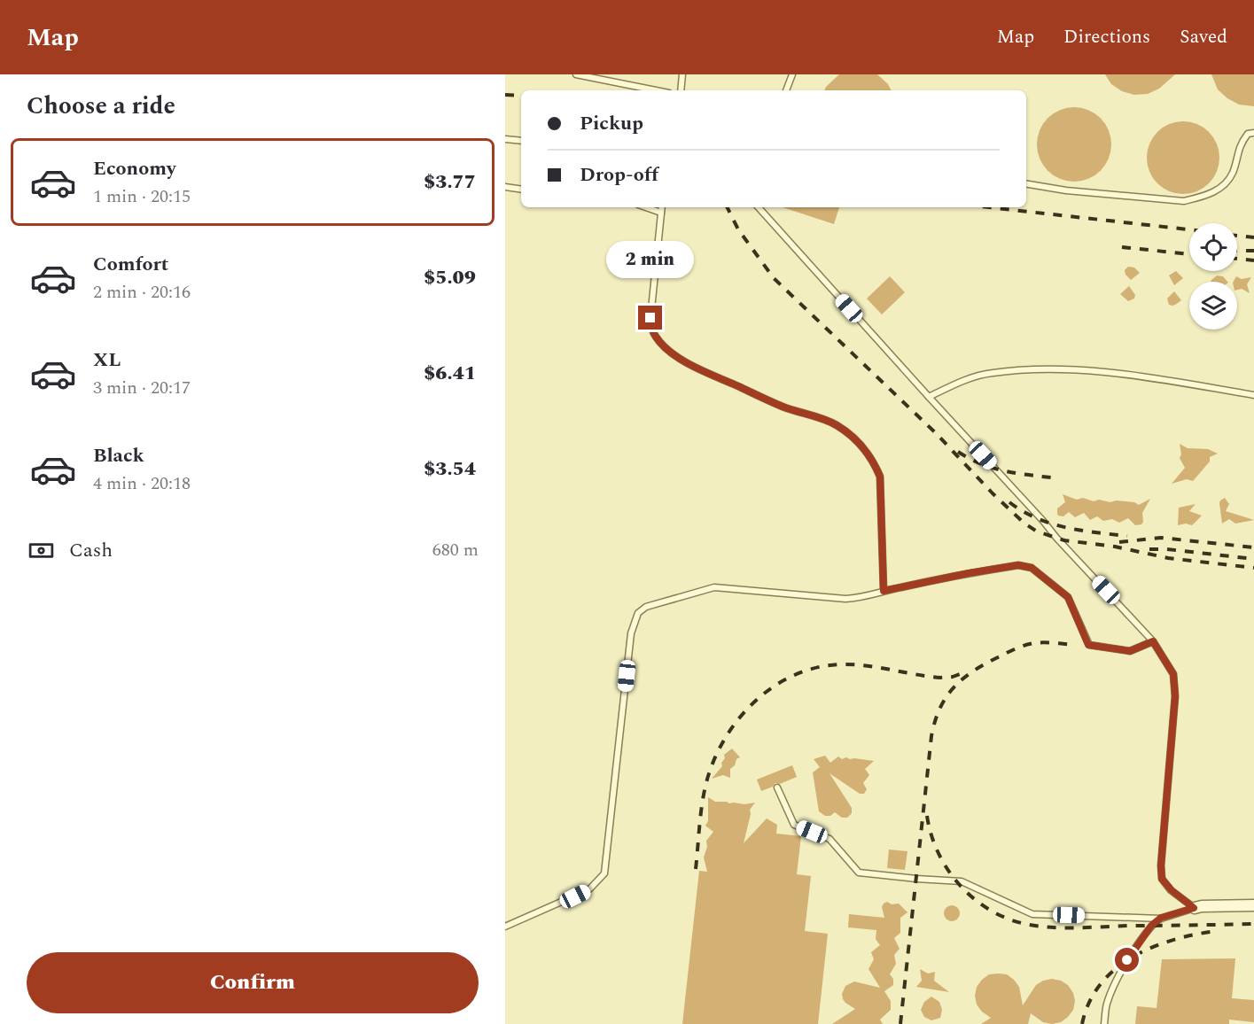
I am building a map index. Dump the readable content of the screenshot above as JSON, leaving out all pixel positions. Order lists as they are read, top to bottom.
{
  "page": {
    "header": "Map",
    "nav": ["Map", "Directions", "Saved"],
    "heading": "Choose a ride",
    "banner": ["Pickup", "Drop-off"],
    "list": [
      {
        "name": "Economy",
        "note": "1 min · 20:15",
        "value": "$3.77"
      },
      {
        "name": "Comfort",
        "note": "2 min · 20:16",
        "value": "$5.09"
      },
      {
        "name": "XL",
        "note": "3 min · 20:17",
        "value": "$6.41"
      },
      {
        "name": "Black",
        "note": "4 min · 20:18",
        "value": "$3.54"
      }
    ],
    "bubble": "2 min",
    "pay": ["Cash", "680 m"],
    "buttons": "Confirm"
  }
}
